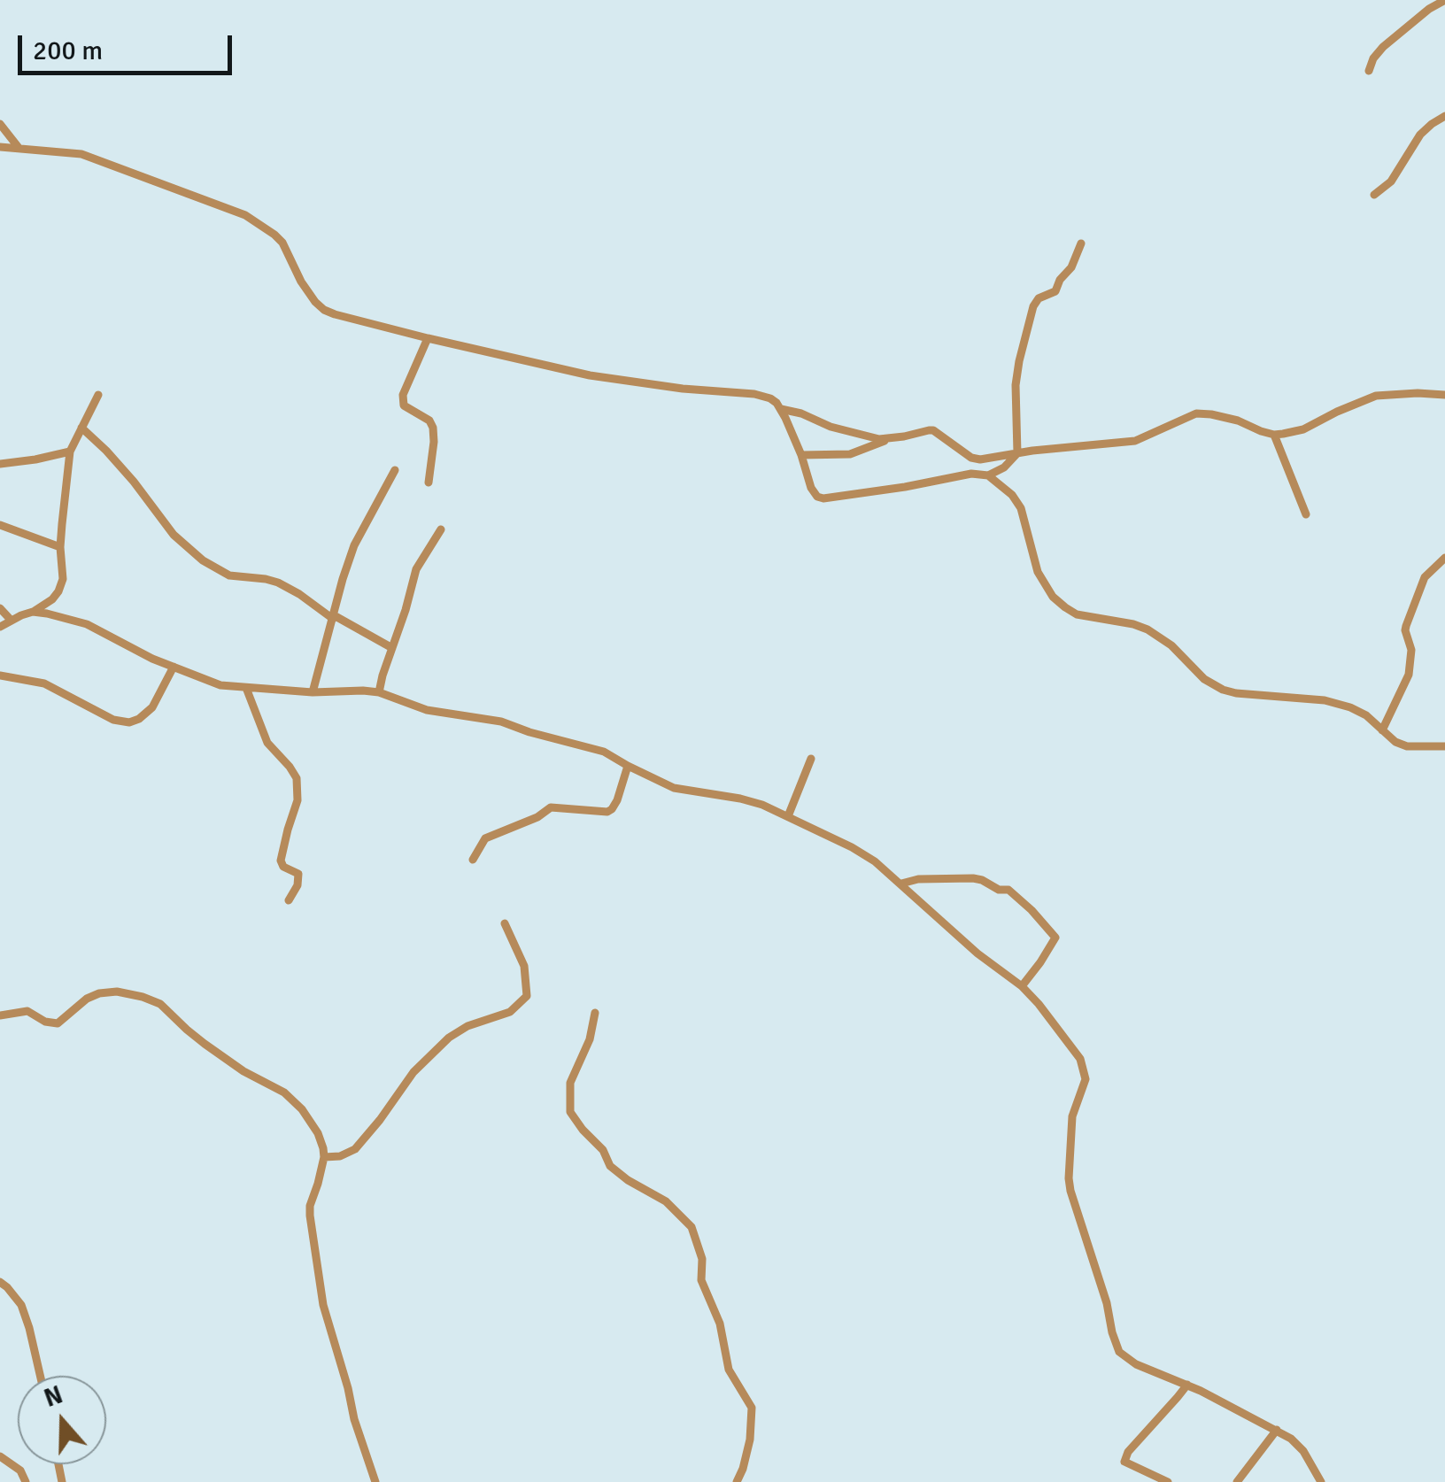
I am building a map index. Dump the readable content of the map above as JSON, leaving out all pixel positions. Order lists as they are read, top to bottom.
{
  "scale_bar": "200 m",
  "north": "top"
}
